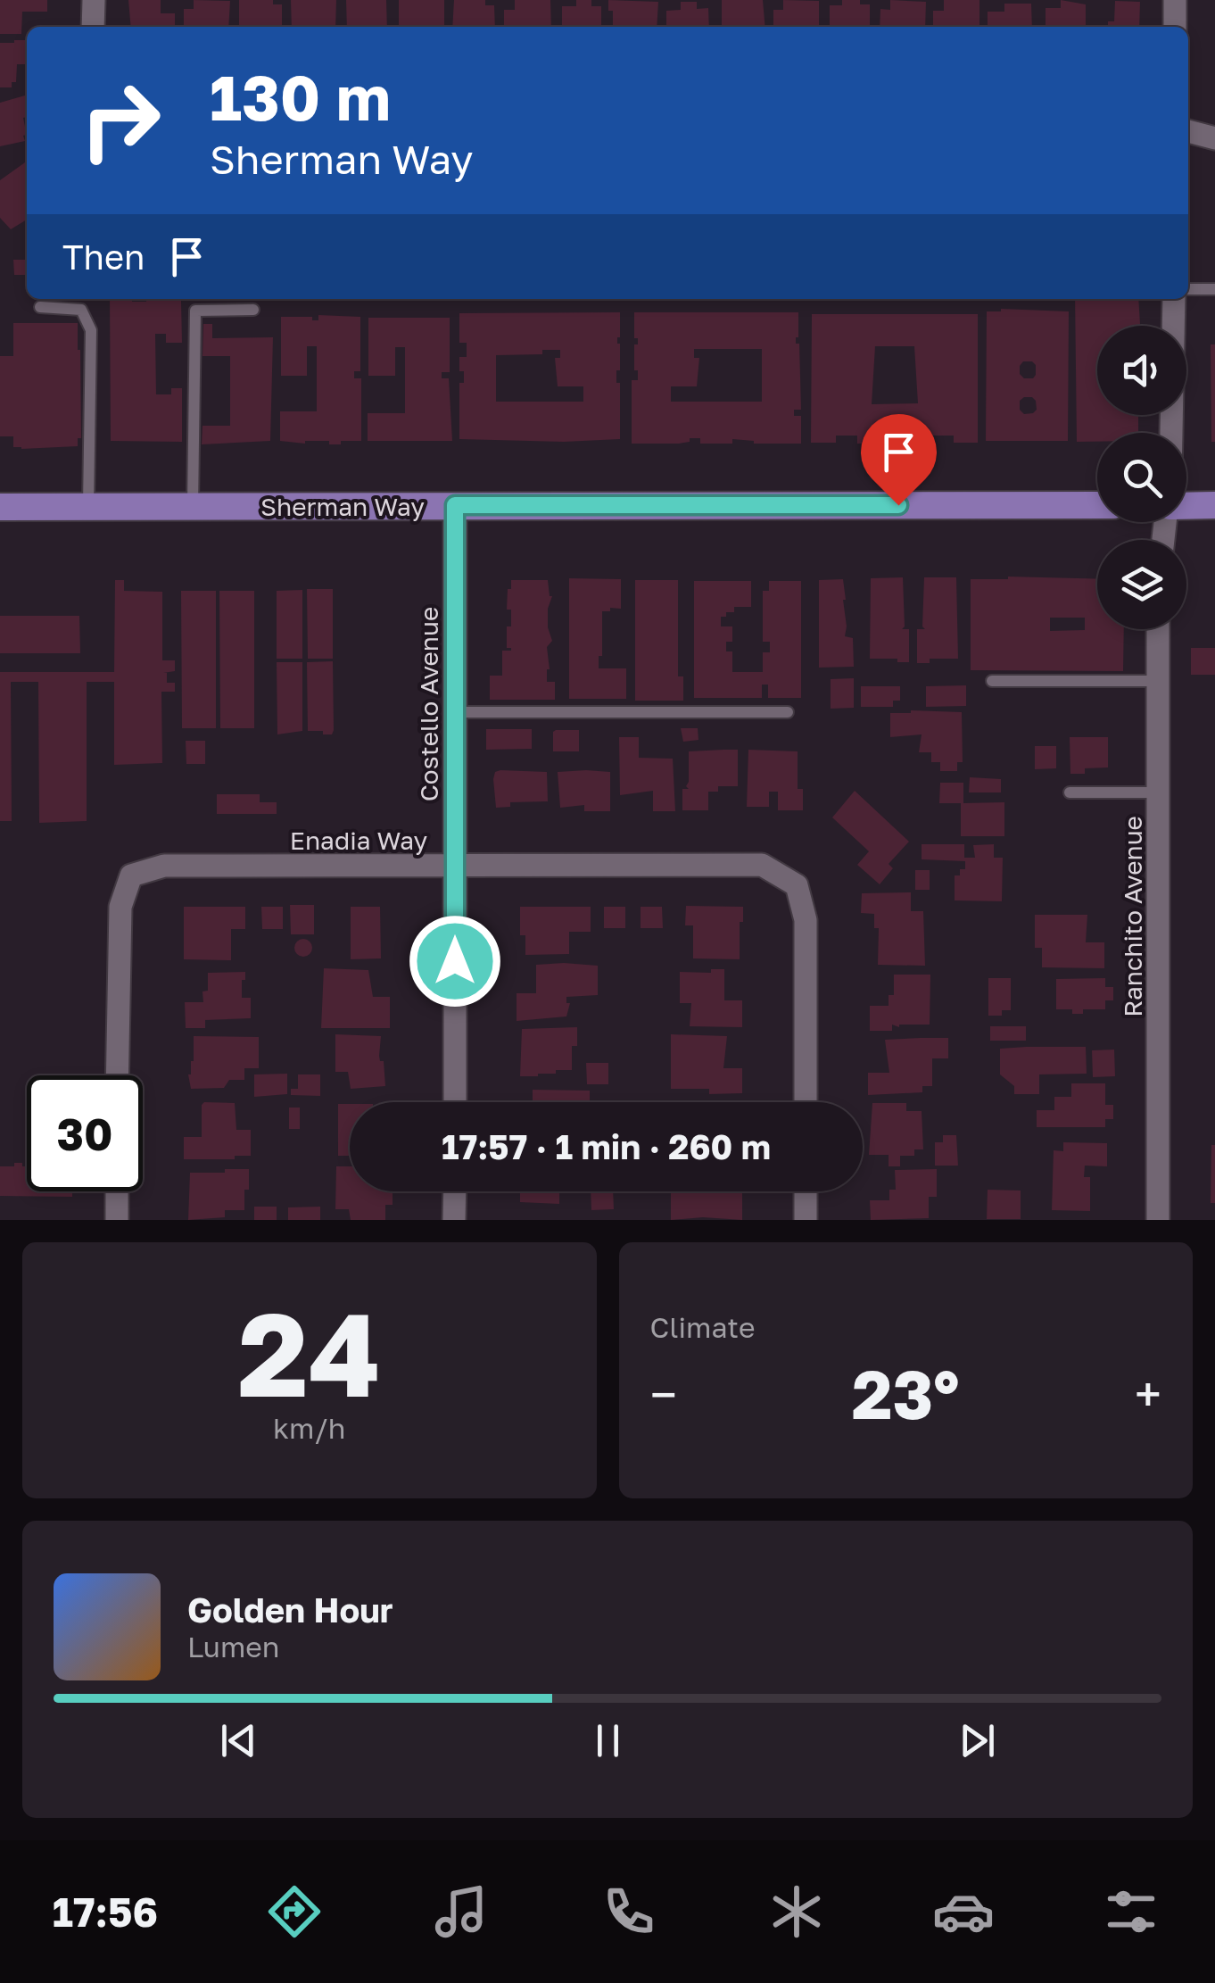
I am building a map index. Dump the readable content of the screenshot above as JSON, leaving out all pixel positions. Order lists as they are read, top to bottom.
{
  "streets": {
    "main road": ["Sherman Way"],
    "street": ["Costello Avenue", "Enadia Way", "Ranchito Avenue"]
  },
  "crossings": [
    ["Sherman Way", "Costello Avenue"],
    ["Costello Avenue", "Enadia Way"]
  ],
  "page": {
    "turn": ["130 m", "Sherman Way"],
    "then": "Then",
    "limit": "30",
    "trip": "17:57 · 1 min · 260 m",
    "tile": [
      ["24", "km/h"],
      "Climate"
    ],
    "heat": ["−", "23°", "+"],
    "song": ["Golden Hour", "Lumen"],
    "tabs": "17:56"
  }
}
